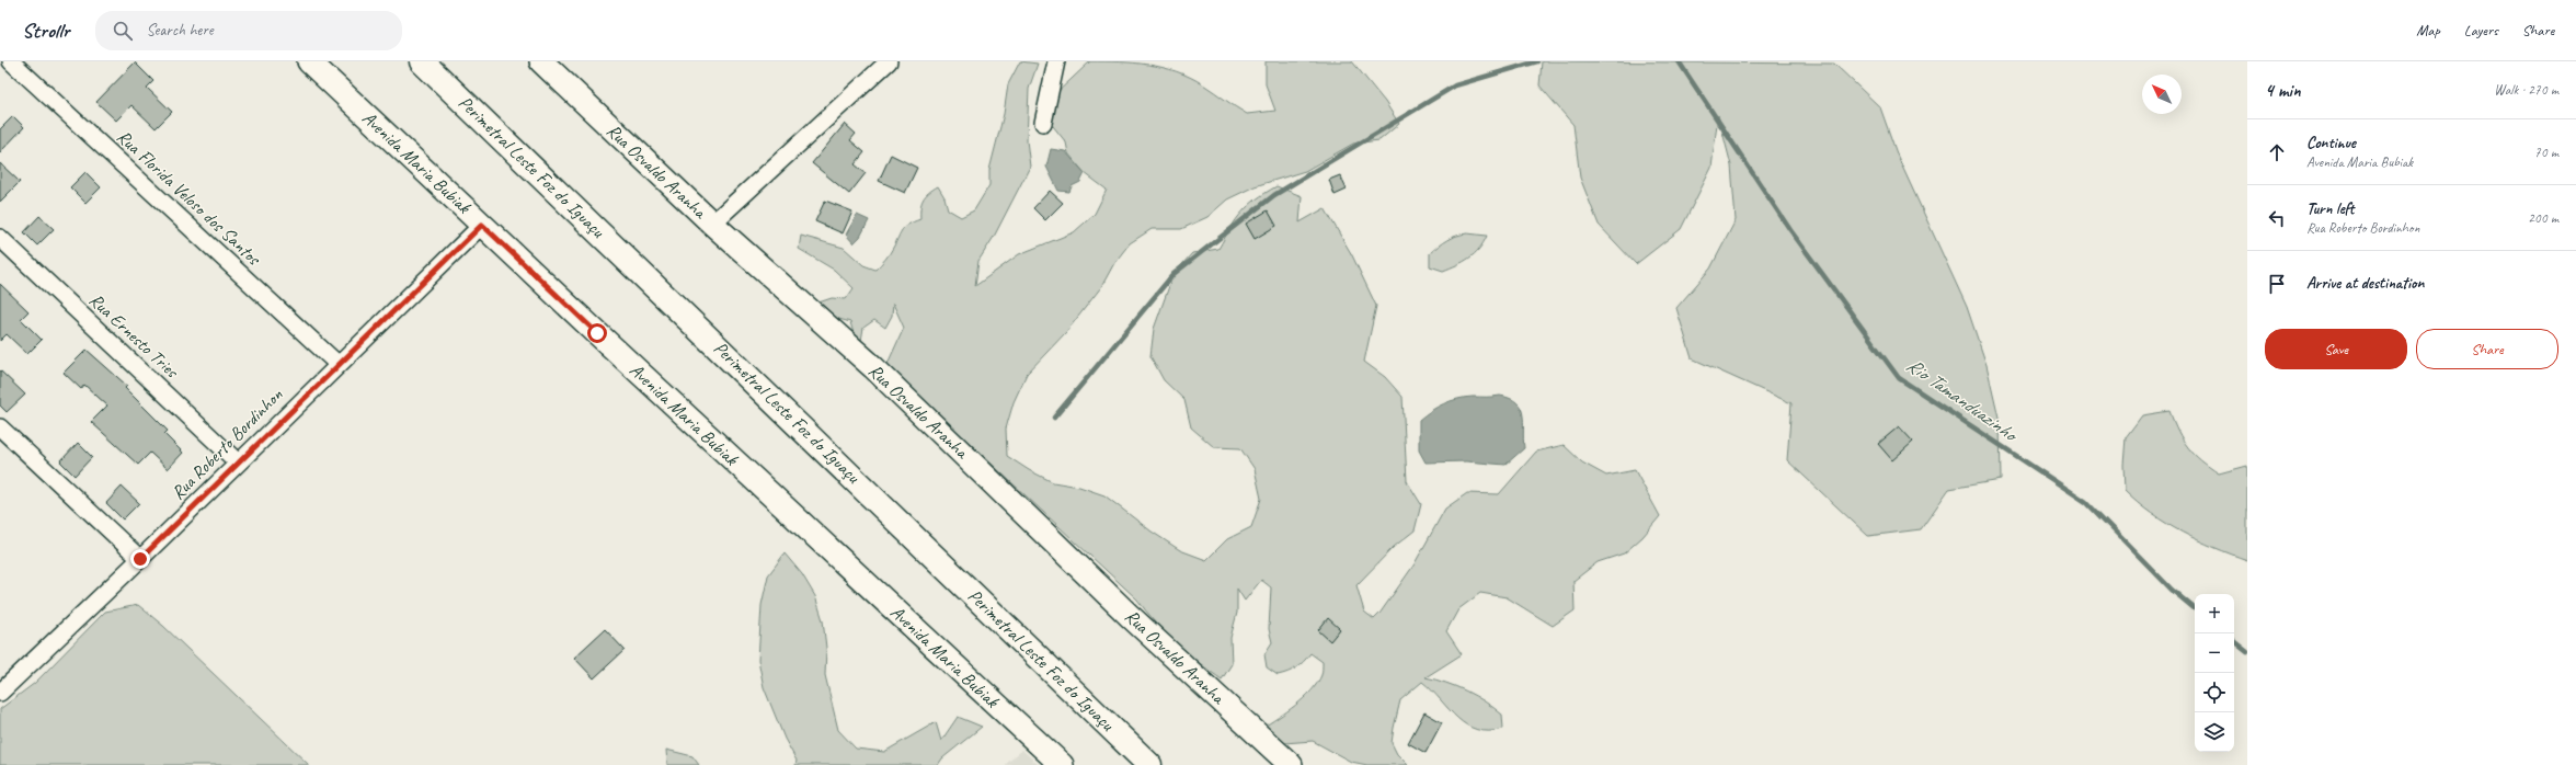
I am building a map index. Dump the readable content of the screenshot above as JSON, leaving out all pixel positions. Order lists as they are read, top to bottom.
{
  "streets": {
    "highway": ["Perimetral Leste Foz do Iguaçu"],
    "street": [
      "Avenida Maria Bubiak",
      "Rua Osvaldo Aranha",
      "Rua Florida Veloso dos Santos",
      "Rua Ernesto Tries",
      "Rua Roberto Bordinhon"
    ]
  },
  "crossings": [
    ["Avenida Maria Bubiak", "Rua Roberto Bordinhon"],
    ["Rua Florida Veloso dos Santos", "Rua Roberto Bordinhon"],
    ["Rua Ernesto Tries", "Rua Roberto Bordinhon"]
  ],
  "water": ["Rio Tamanduazinho"],
  "north": "top left",
  "page": {
    "header": "Strollr",
    "search": "Search here",
    "nav": ["Map", "Layers", "Share"],
    "heading": ["4 min", "Walk · 270 m"],
    "list": [
      ["Continue", "Avenida Maria Bubiak", "70 m"],
      ["Turn left", "Rua Roberto Bordinhon", "200 m"],
      "Arrive at destination"
    ],
    "buttons": ["Save", "Share"],
    "map_buttons": ["+", "−"]
  }
}
